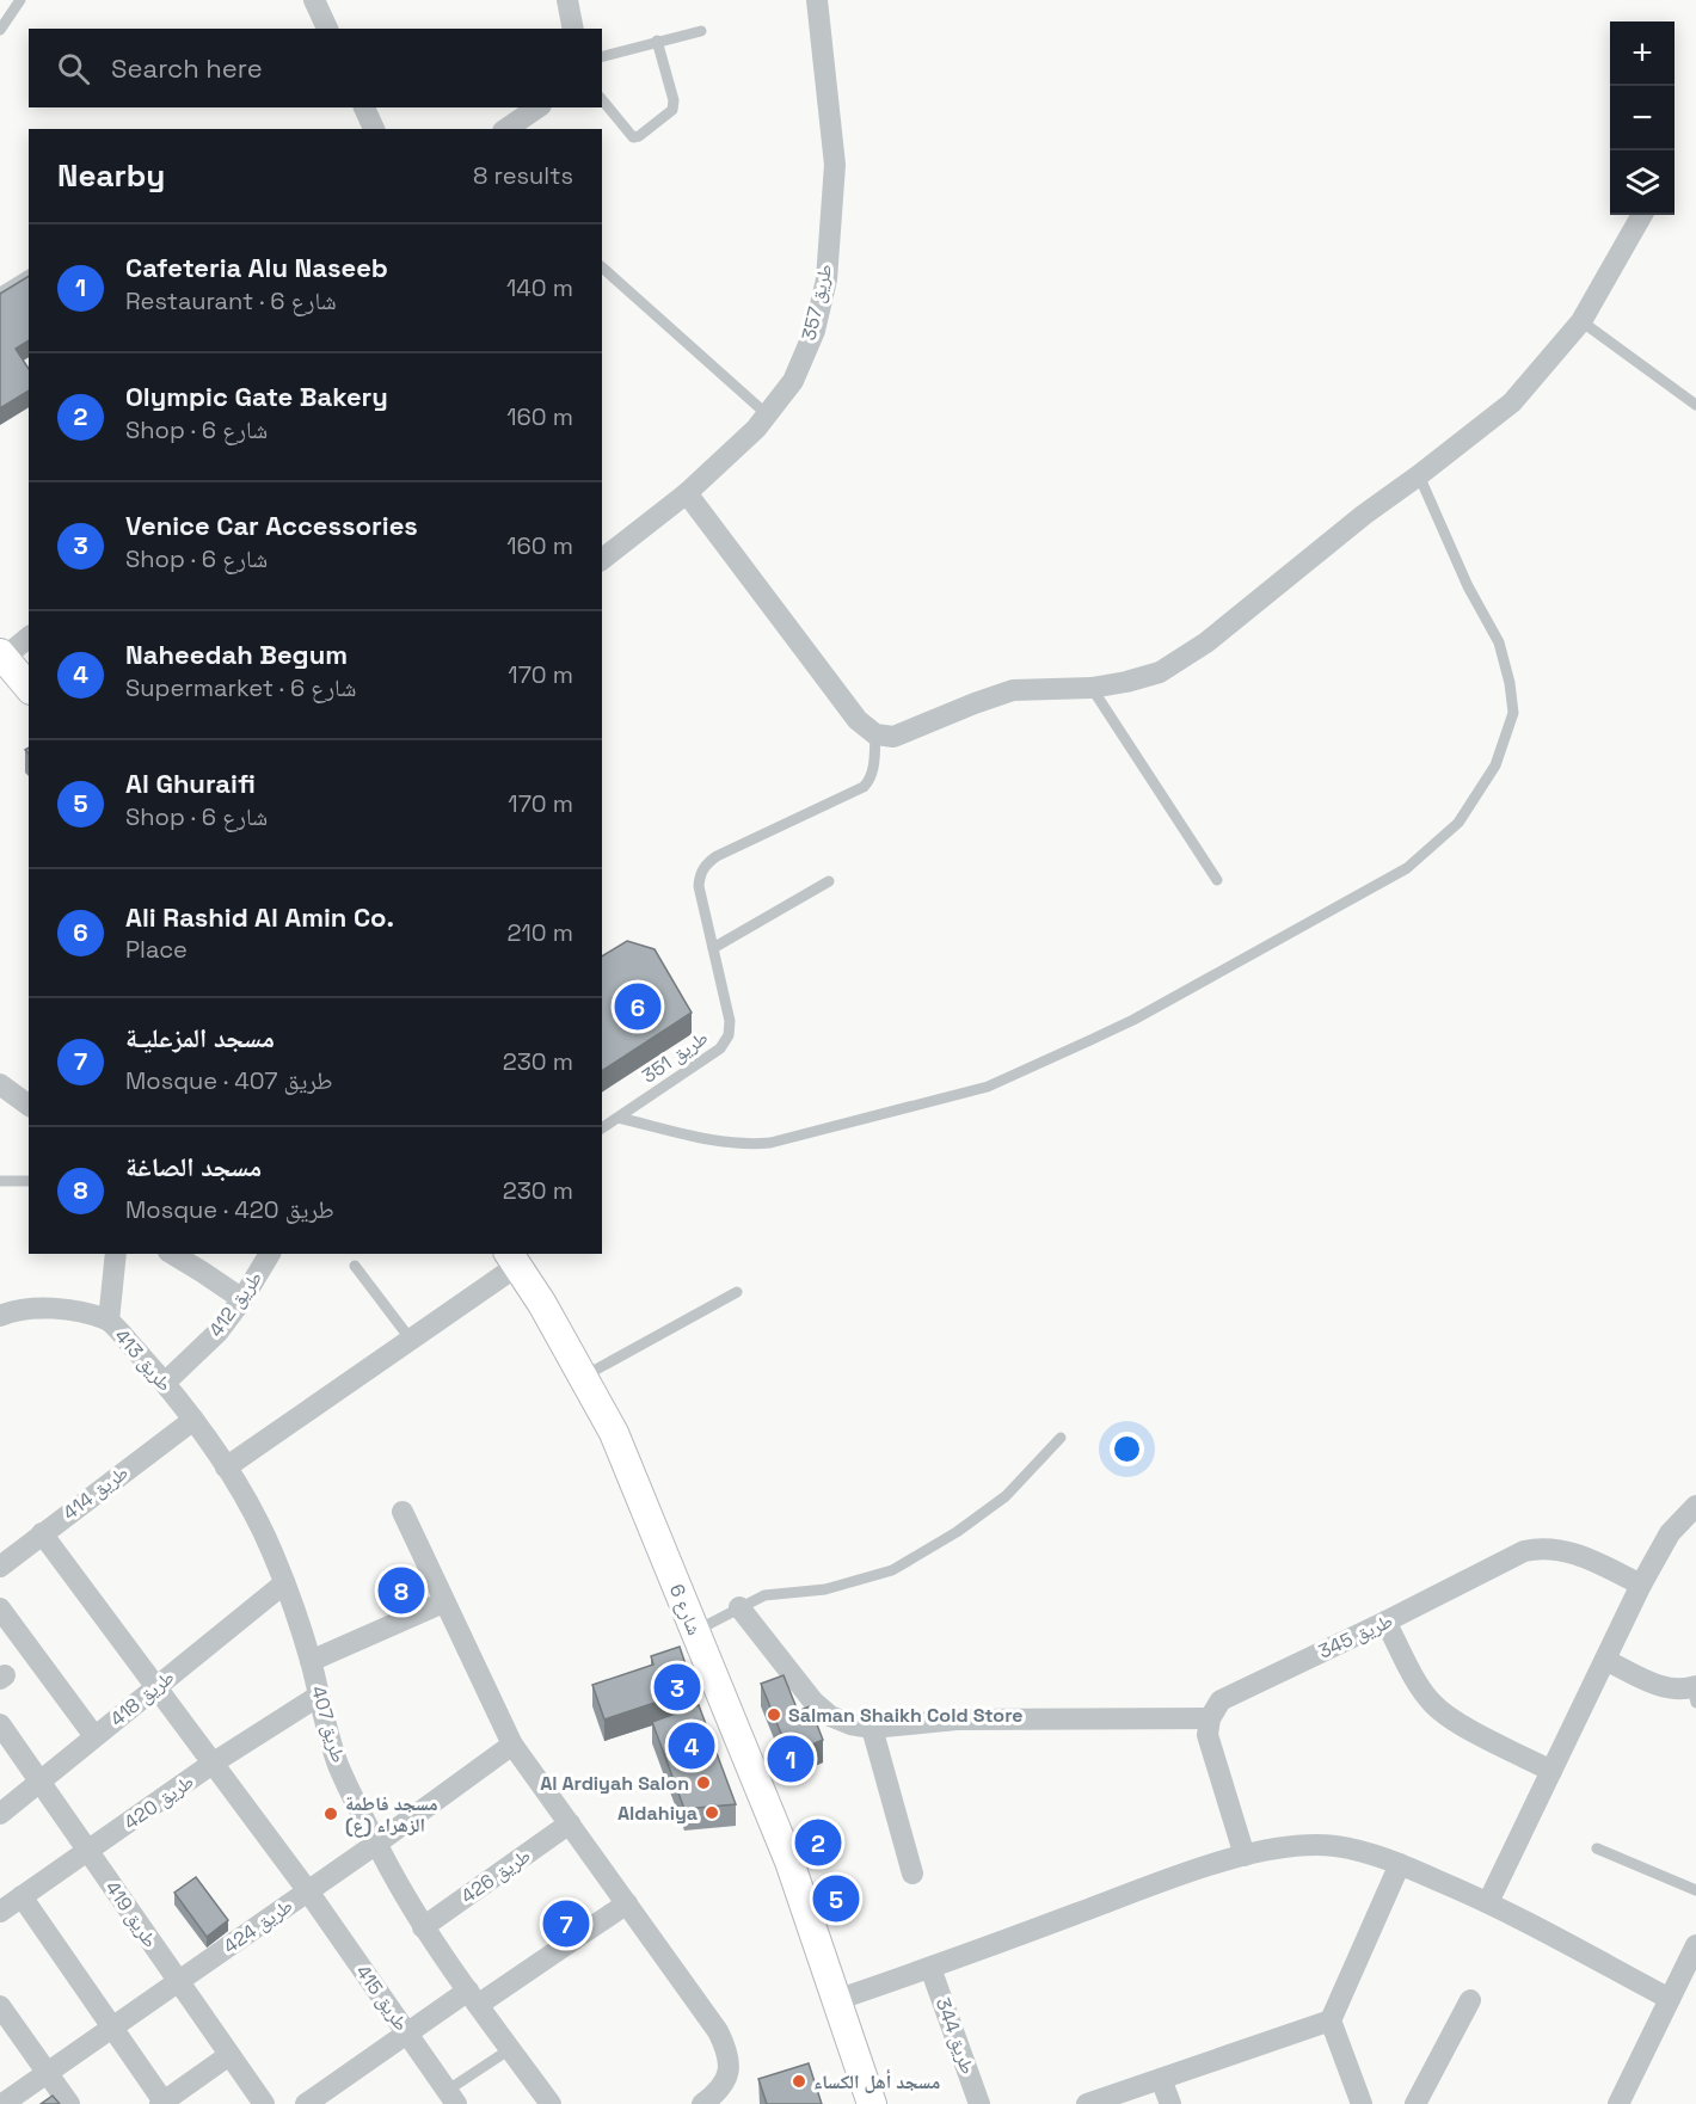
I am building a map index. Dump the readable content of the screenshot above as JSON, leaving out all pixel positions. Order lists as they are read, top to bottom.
{
  "streets": {
    "street": [
      "طريق 357",
      "طريق 412",
      "طريق 413",
      "طريق 414",
      "شارع 6",
      "طريق 345",
      "طريق 418",
      "طريق 407",
      "طريق 420",
      "طريق 426",
      "طريق 419",
      "طريق 424",
      "طريق 415",
      "طريق 344"
    ],
    "lane": ["طريق 351"]
  },
  "crossings": [
    ["طريق 412", "طريق 413"],
    ["طريق 413", "طريق 414"],
    ["طريق 413", "طريق 407"],
    ["طريق 414", "طريق 407"],
    ["طريق 414", "طريق 415"],
    ["طريق 418", "طريق 407"],
    ["طريق 418", "طريق 419"],
    ["طريق 418", "طريق 415"],
    ["طريق 407", "طريق 420"],
    ["طريق 407", "طريق 426"],
    ["طريق 407", "طريق 424"],
    ["طريق 420", "طريق 419"],
    ["طريق 420", "طريق 415"],
    ["طريق 419", "طريق 424"],
    ["طريق 424", "طريق 415"]
  ],
  "places": [
    "Salman Shaikh Cold Store",
    "Al Ardiyah Salon",
    "Aldahiya",
    "مسجد فاطمة الزهراء (ع)",
    "مسجد أهل الكساء"
  ],
  "page": {
    "map_buttons": ["+", "−"],
    "search": "Search here",
    "heading": ["Nearby", "8 results"],
    "list": [
      {
        "mark": "1",
        "name": "Cafeteria Alu Naseeb",
        "note": "Restaurant · شارع 6",
        "value": "140 m"
      },
      {
        "mark": "2",
        "name": "Olympic Gate Bakery",
        "note": "Shop · شارع 6",
        "value": "160 m"
      },
      {
        "mark": "3",
        "name": "Venice Car Accessories",
        "note": "Shop · شارع 6",
        "value": "160 m"
      },
      {
        "mark": "4",
        "name": "Naheedah Begum",
        "note": "Supermarket · شارع 6",
        "value": "170 m"
      },
      {
        "mark": "5",
        "name": "Al Ghuraifi",
        "note": "Shop · شارع 6",
        "value": "170 m"
      },
      {
        "mark": "6",
        "name": "Ali Rashid Al Amin Co.",
        "note": "Place",
        "value": "210 m"
      },
      {
        "mark": "7",
        "name": "مسجد المزعليـة",
        "note": "Mosque · طريق 407",
        "value": "230 m"
      },
      {
        "mark": "8",
        "name": "مسجد الصاغة",
        "note": "Mosque · طريق 420",
        "value": "230 m"
      }
    ],
    "pins": [
      "6",
      "8",
      "3",
      "4",
      "1",
      "2",
      "5",
      "7"
    ]
  }
}
